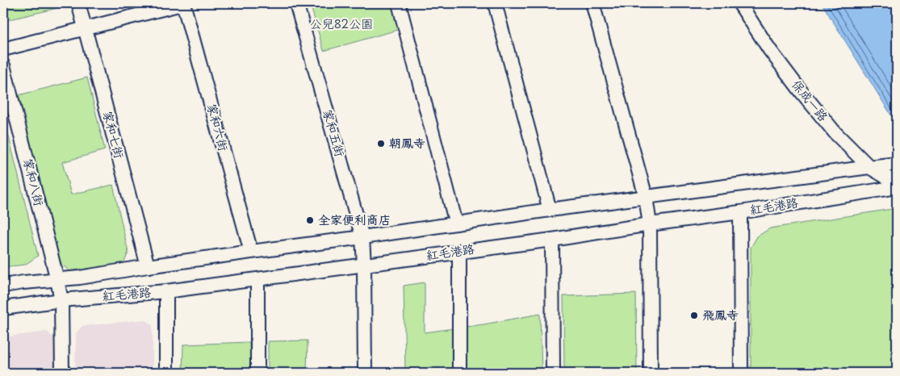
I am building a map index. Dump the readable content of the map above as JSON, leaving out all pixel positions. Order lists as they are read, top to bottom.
{
  "streets": {
    "street": [
      "保成一路",
      "家和六街",
      "家和五街",
      "家和七街",
      "家和八街",
      "紅毛港路"
    ]
  },
  "crossings": [
    ["保成一路", "紅毛港路"],
    ["家和六街", "紅毛港路"],
    ["家和五街", "紅毛港路"],
    ["家和七街", "紅毛港路"],
    ["家和八街", "紅毛港路"]
  ],
  "parks": ["公兒82公園"],
  "places": ["朝鳳寺", "全家便利商店", "飛鳳寺"]
}
